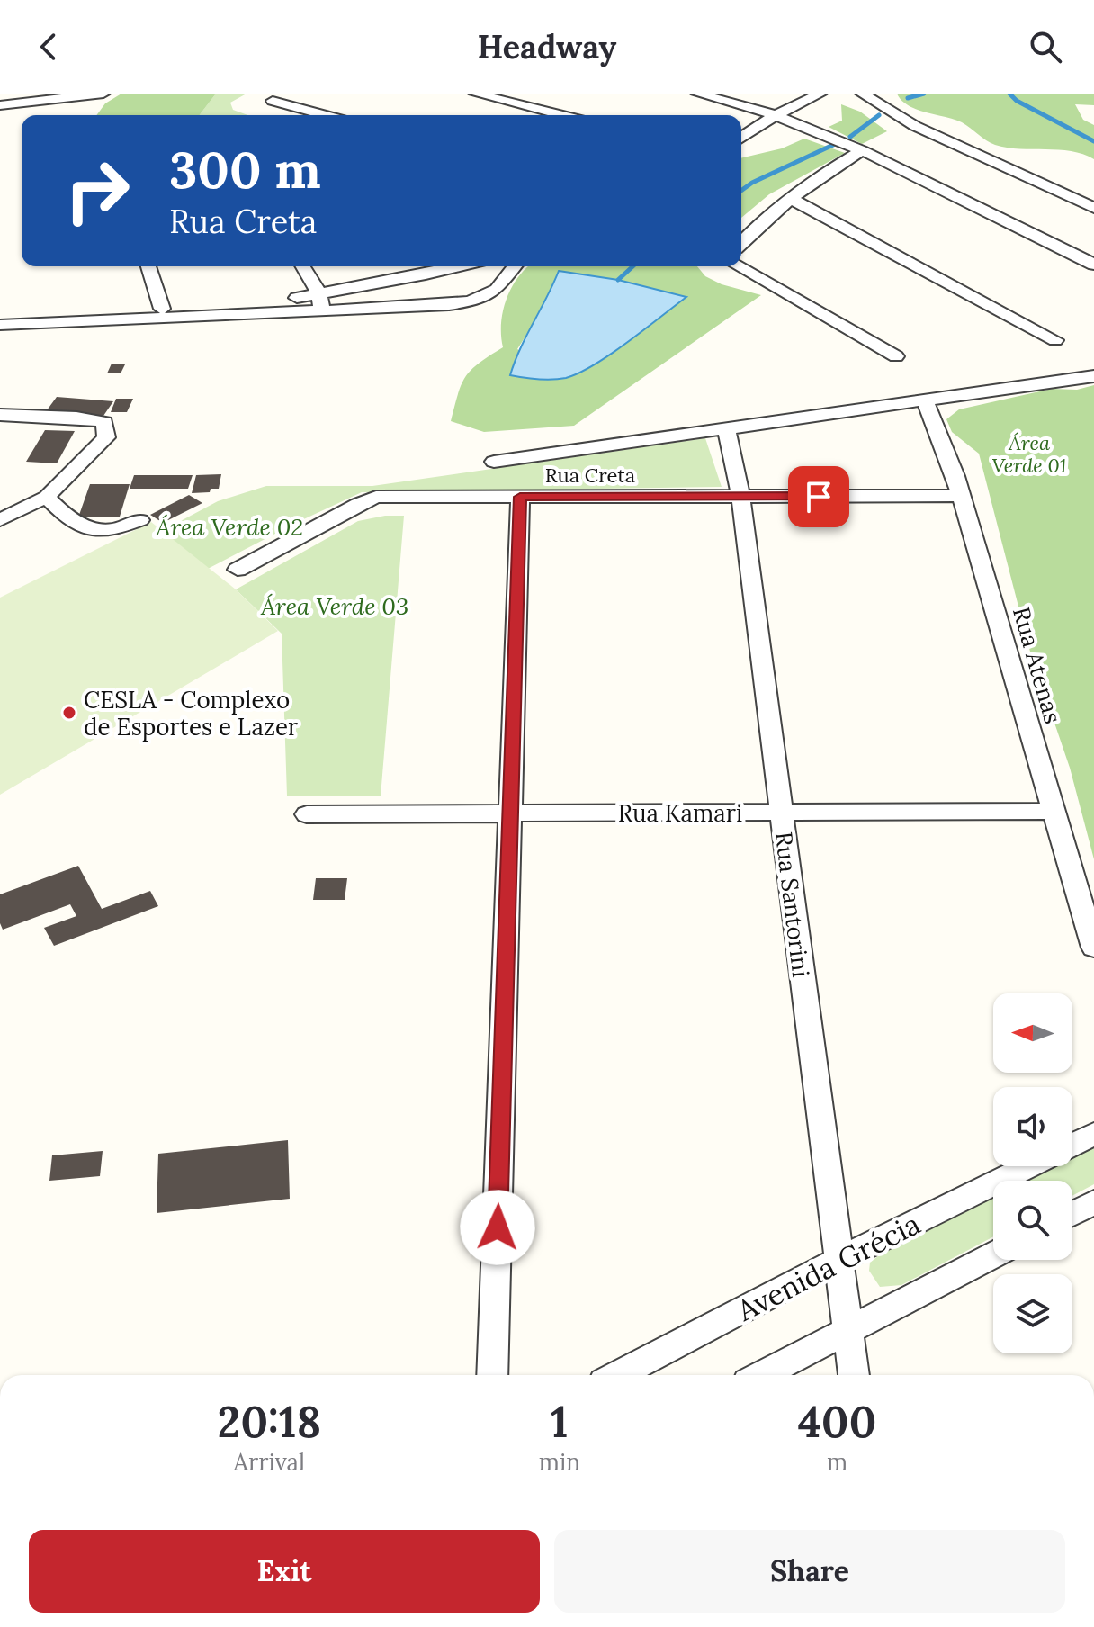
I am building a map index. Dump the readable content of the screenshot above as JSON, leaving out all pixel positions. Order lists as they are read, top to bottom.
{
  "streets": {
    "street": [
      "Rua Creta",
      "Rua Atenas",
      "Rua Kamari",
      "Rua Santorini",
      "Avenida Grécia"
    ]
  },
  "crossings": [
    ["Rua Creta", "Rua Atenas"],
    ["Rua Creta", "Rua Santorini"],
    ["Rua Atenas", "Rua Kamari"],
    ["Rua Kamari", "Rua Santorini"],
    ["Rua Santorini", "Avenida Grécia"]
  ],
  "parks": ["Área Verde 01", "Área Verde 02", "Área Verde 03"],
  "places": ["CESLA - Complexo de Esportes e Lazer"],
  "north": "left",
  "page": {
    "header": "Headway",
    "turn": ["300 m", "Rua Creta"],
    "eta": [
      "20:18",
      "Arrival",
      "1",
      "min",
      "400",
      "m"
    ],
    "buttons": ["Exit", "Share"]
  }
}
